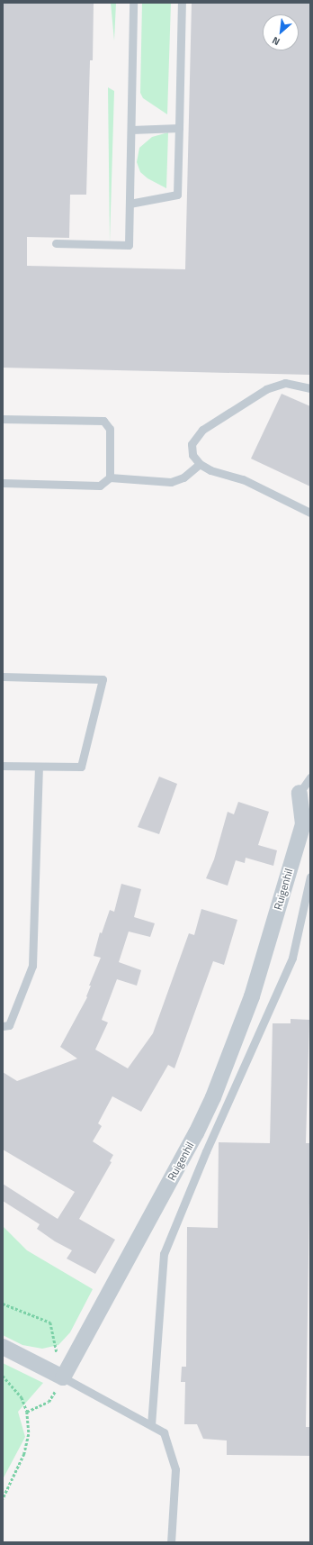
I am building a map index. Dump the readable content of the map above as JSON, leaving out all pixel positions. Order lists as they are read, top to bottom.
{
  "streets": {
    "street": ["Ruigenhil"]
  },
  "north": "bottom left"
}
